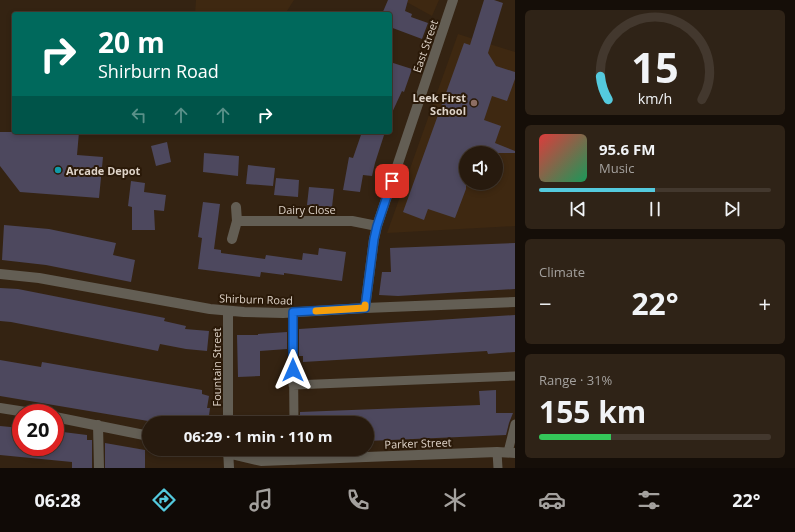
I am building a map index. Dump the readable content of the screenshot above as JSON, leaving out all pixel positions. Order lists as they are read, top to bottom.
{
  "streets": {
    "street": [
      "East Street",
      "Dairy Close",
      "Shirburn Road",
      "Fountain Street",
      "Parker Street"
    ]
  },
  "crossings": [
    ["East Street", "Dairy Close"],
    ["East Street", "Shirburn Road"],
    ["Shirburn Road", "Fountain Street"]
  ],
  "places": ["Leek First School", "Arcade Depot"],
  "page": {
    "turn": ["20 m", "Shirburn Road"],
    "song": ["95.6 FM", "Music"],
    "tile": [
      "Climate",
      ["Range · 31%", "155 km"]
    ],
    "heat": ["−", "22°", "+"],
    "limit": "20",
    "trip": "06:29 · 1 min · 110 m",
    "tabs": ["06:28", "22°"],
    "gauge": ["15", "km/h"]
  }
}
